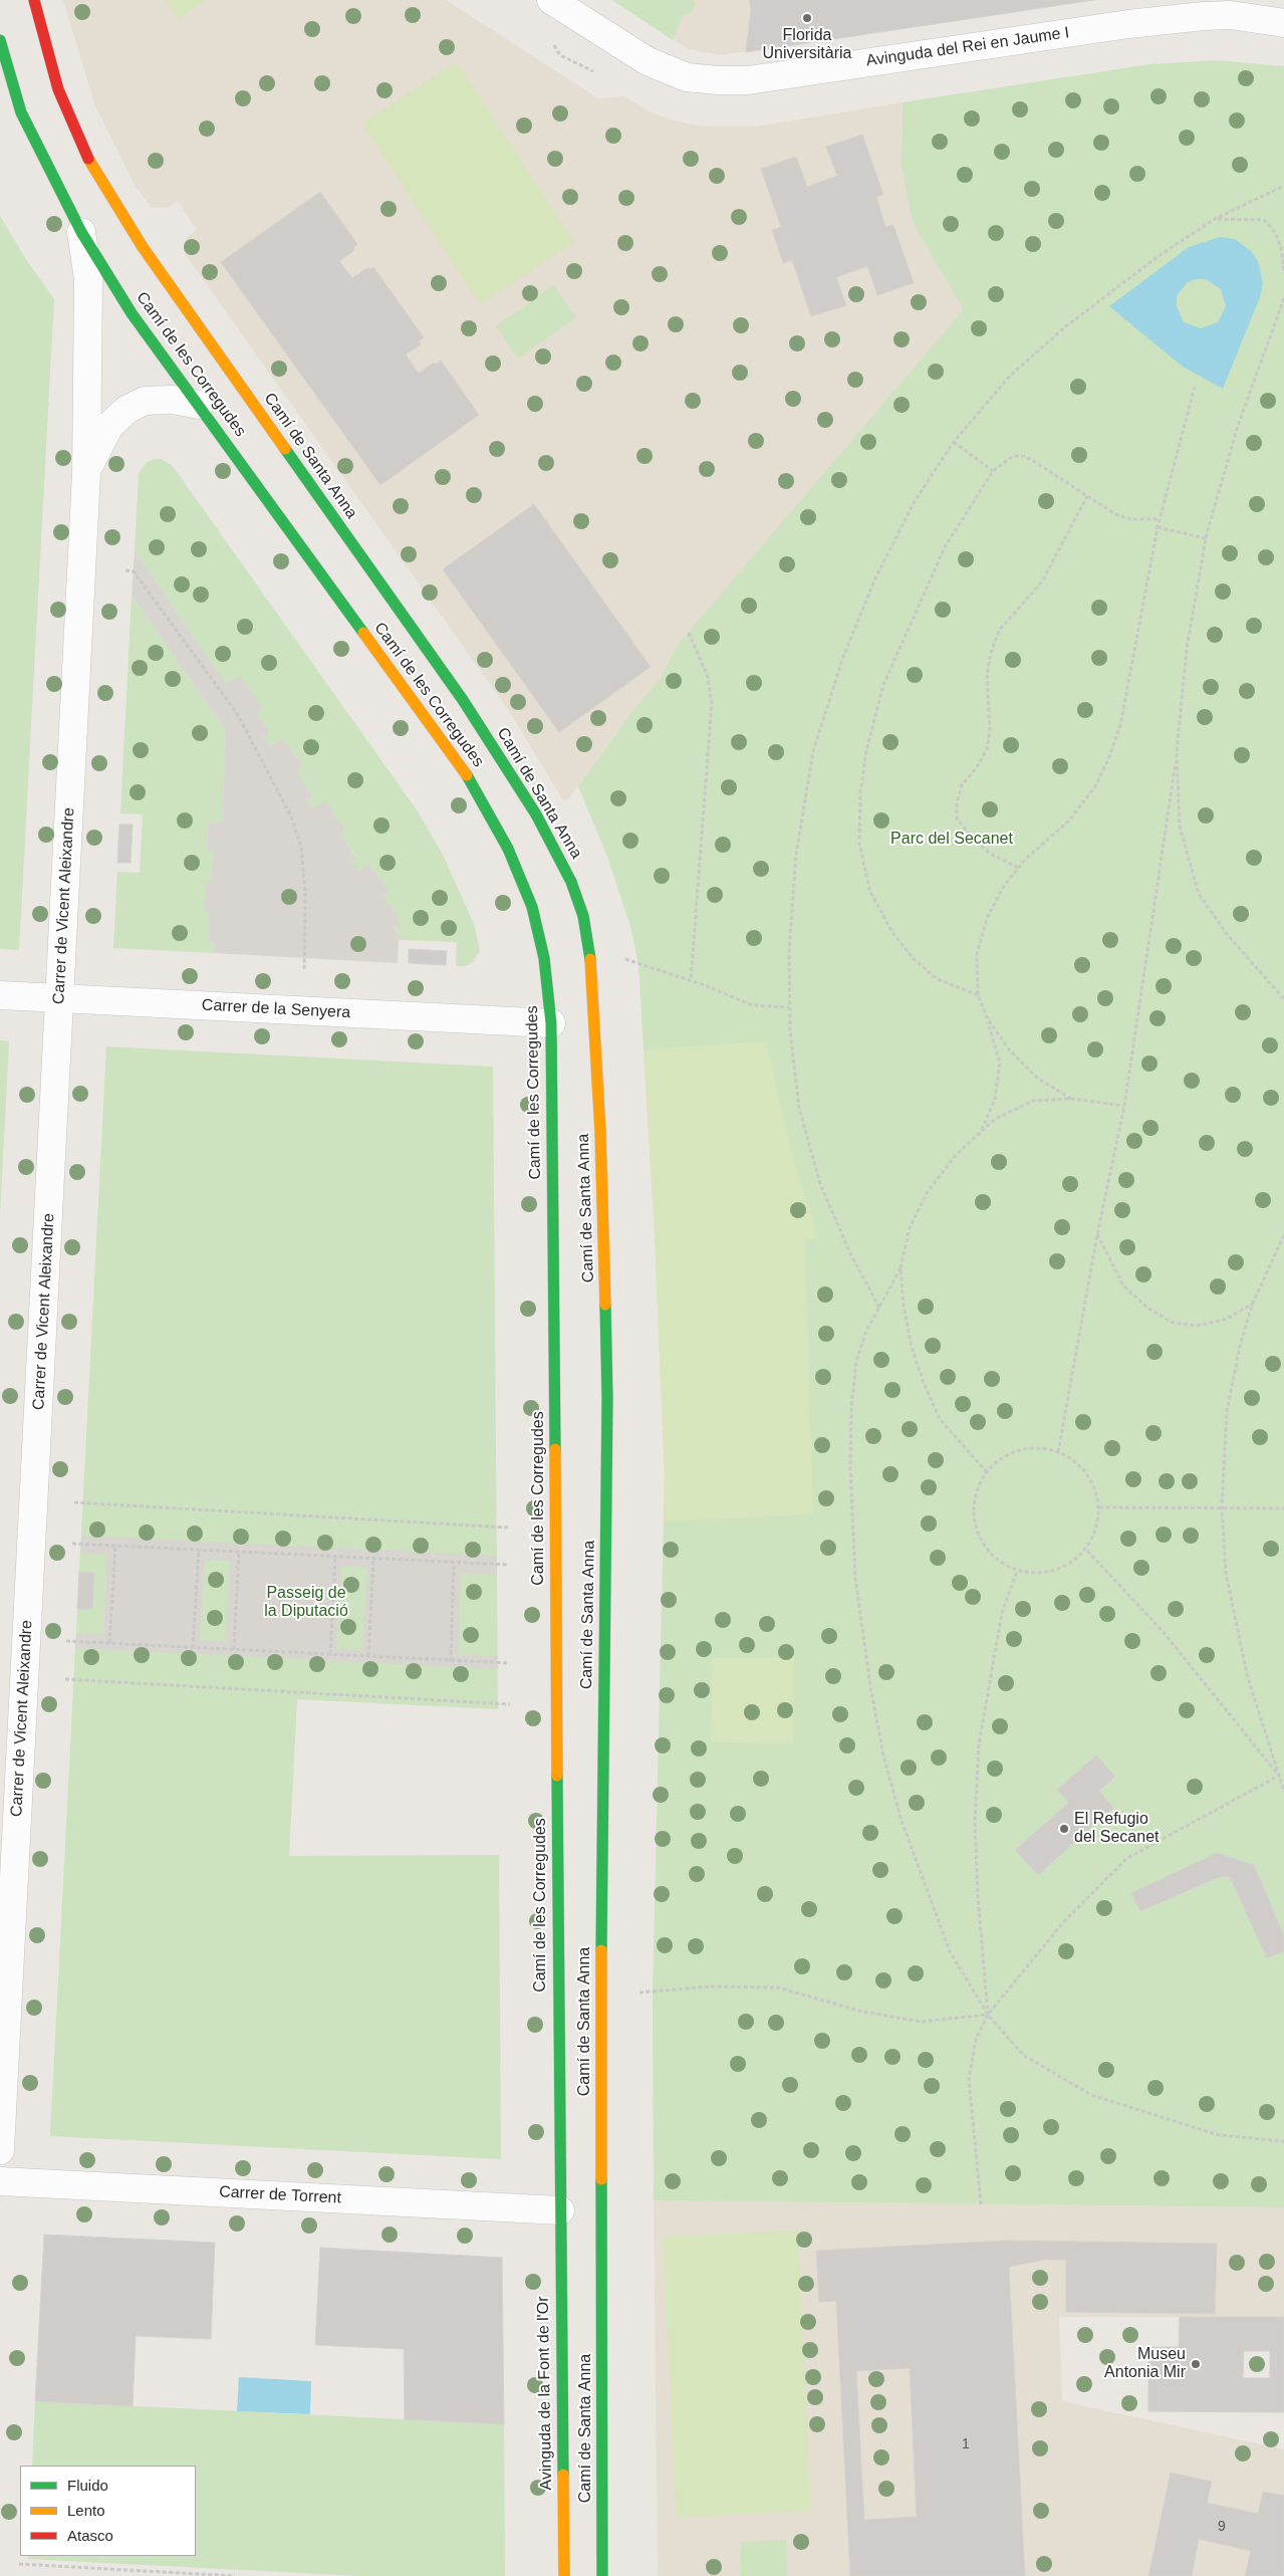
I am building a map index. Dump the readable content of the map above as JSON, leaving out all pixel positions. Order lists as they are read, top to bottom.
{
  "streets": {
    "street": [
      "Avinguda del Rei en Jaume I",
      "Camí de les Corregudes",
      "Camí de Santa Anna",
      "Carrer de Vicent Aleixandre",
      "Carrer de la Senyera",
      "Carrer de Torrent",
      "Avinguda de la Font de l'Or"
    ]
  },
  "crossings": [
    ["Camí de les Corregudes", "Carrer de Vicent Aleixandre"],
    ["Camí de les Corregudes", "Carrer de la Senyera"],
    ["Camí de les Corregudes", "Carrer de Torrent"],
    ["Camí de les Corregudes", "Avinguda de la Font de l'Or"],
    ["Carrer de Vicent Aleixandre", "Carrer de la Senyera"],
    ["Carrer de Torrent", "Avinguda de la Font de l'Or"]
  ],
  "parks": ["Parc del Secanet", "Passeig de la Diputació"],
  "places": ["Florida Universitària", "El Refugio del Secanet", "Museu Antonia Mir"],
  "house_numbers": ["1", "9"],
  "legend": ["Fluido", "Lento", "Atasco"]
}
